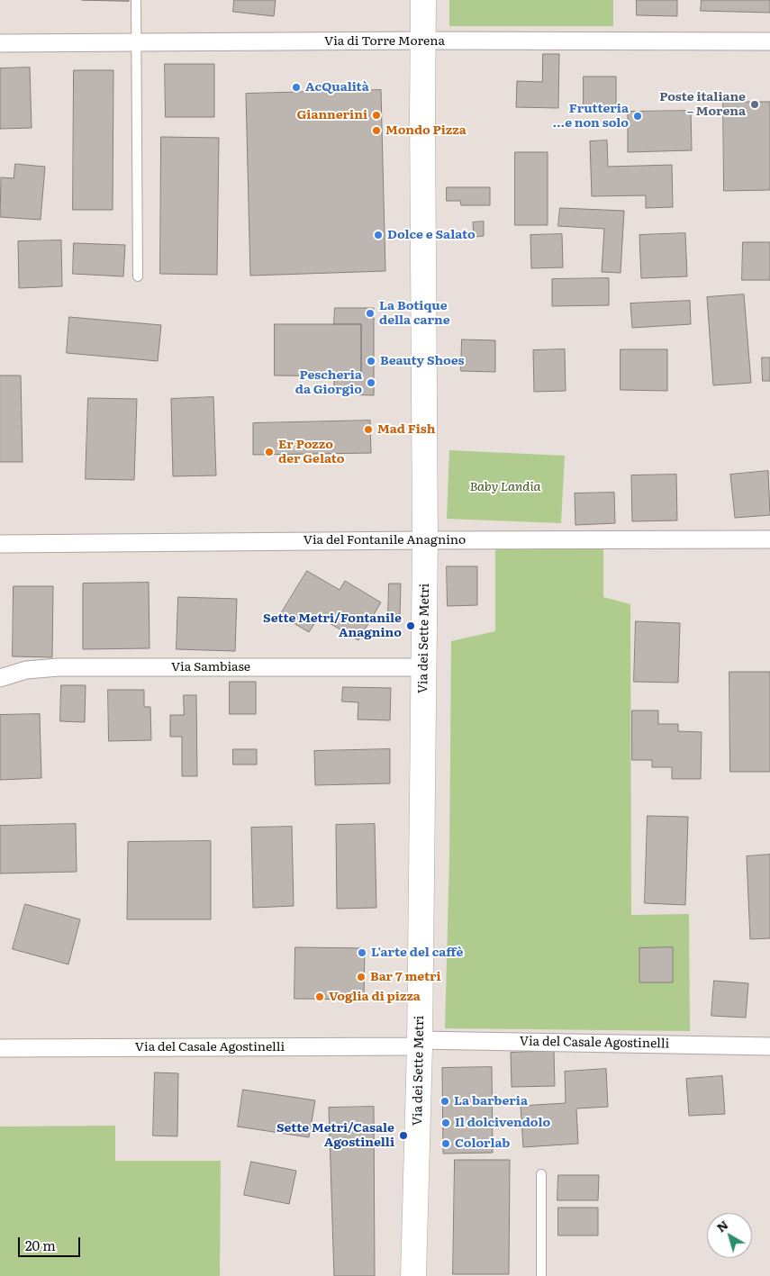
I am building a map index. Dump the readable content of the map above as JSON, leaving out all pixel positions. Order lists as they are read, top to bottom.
{
  "streets": {
    "street": [
      "Via di Torre Morena",
      "Via del Fontanile Anagnino",
      "Via dei Sette Metri",
      "Via Sambiase",
      "Via del Casale Agostinelli"
    ]
  },
  "crossings": [
    ["Via di Torre Morena", "Via dei Sette Metri"],
    ["Via del Fontanile Anagnino", "Via dei Sette Metri"],
    ["Via dei Sette Metri", "Via Sambiase"],
    ["Via dei Sette Metri", "Via del Casale Agostinelli"]
  ],
  "parks": ["Baby Landia"],
  "places": [
    "AcQualità",
    "Poste italiane – Morena",
    "Giannerini",
    "Frutteria ...e non solo",
    "Mondo Pizza",
    "Dolce e Salato",
    "La Botique della carne",
    "Beauty Shoes",
    "Pescheria da Giorgio",
    "Mad Fish",
    "Er Pozzo der Gelato",
    "Sette Metri/Fontanile Anagnino",
    "L'arte del caffè",
    "Bar 7 metri",
    "Voglia di pizza",
    "La barberia",
    "Il dolcivendolo",
    "Sette Metri/Casale Agostinelli",
    "Colorlab"
  ],
  "scale_bar": "20 m",
  "north": "top left"
}
